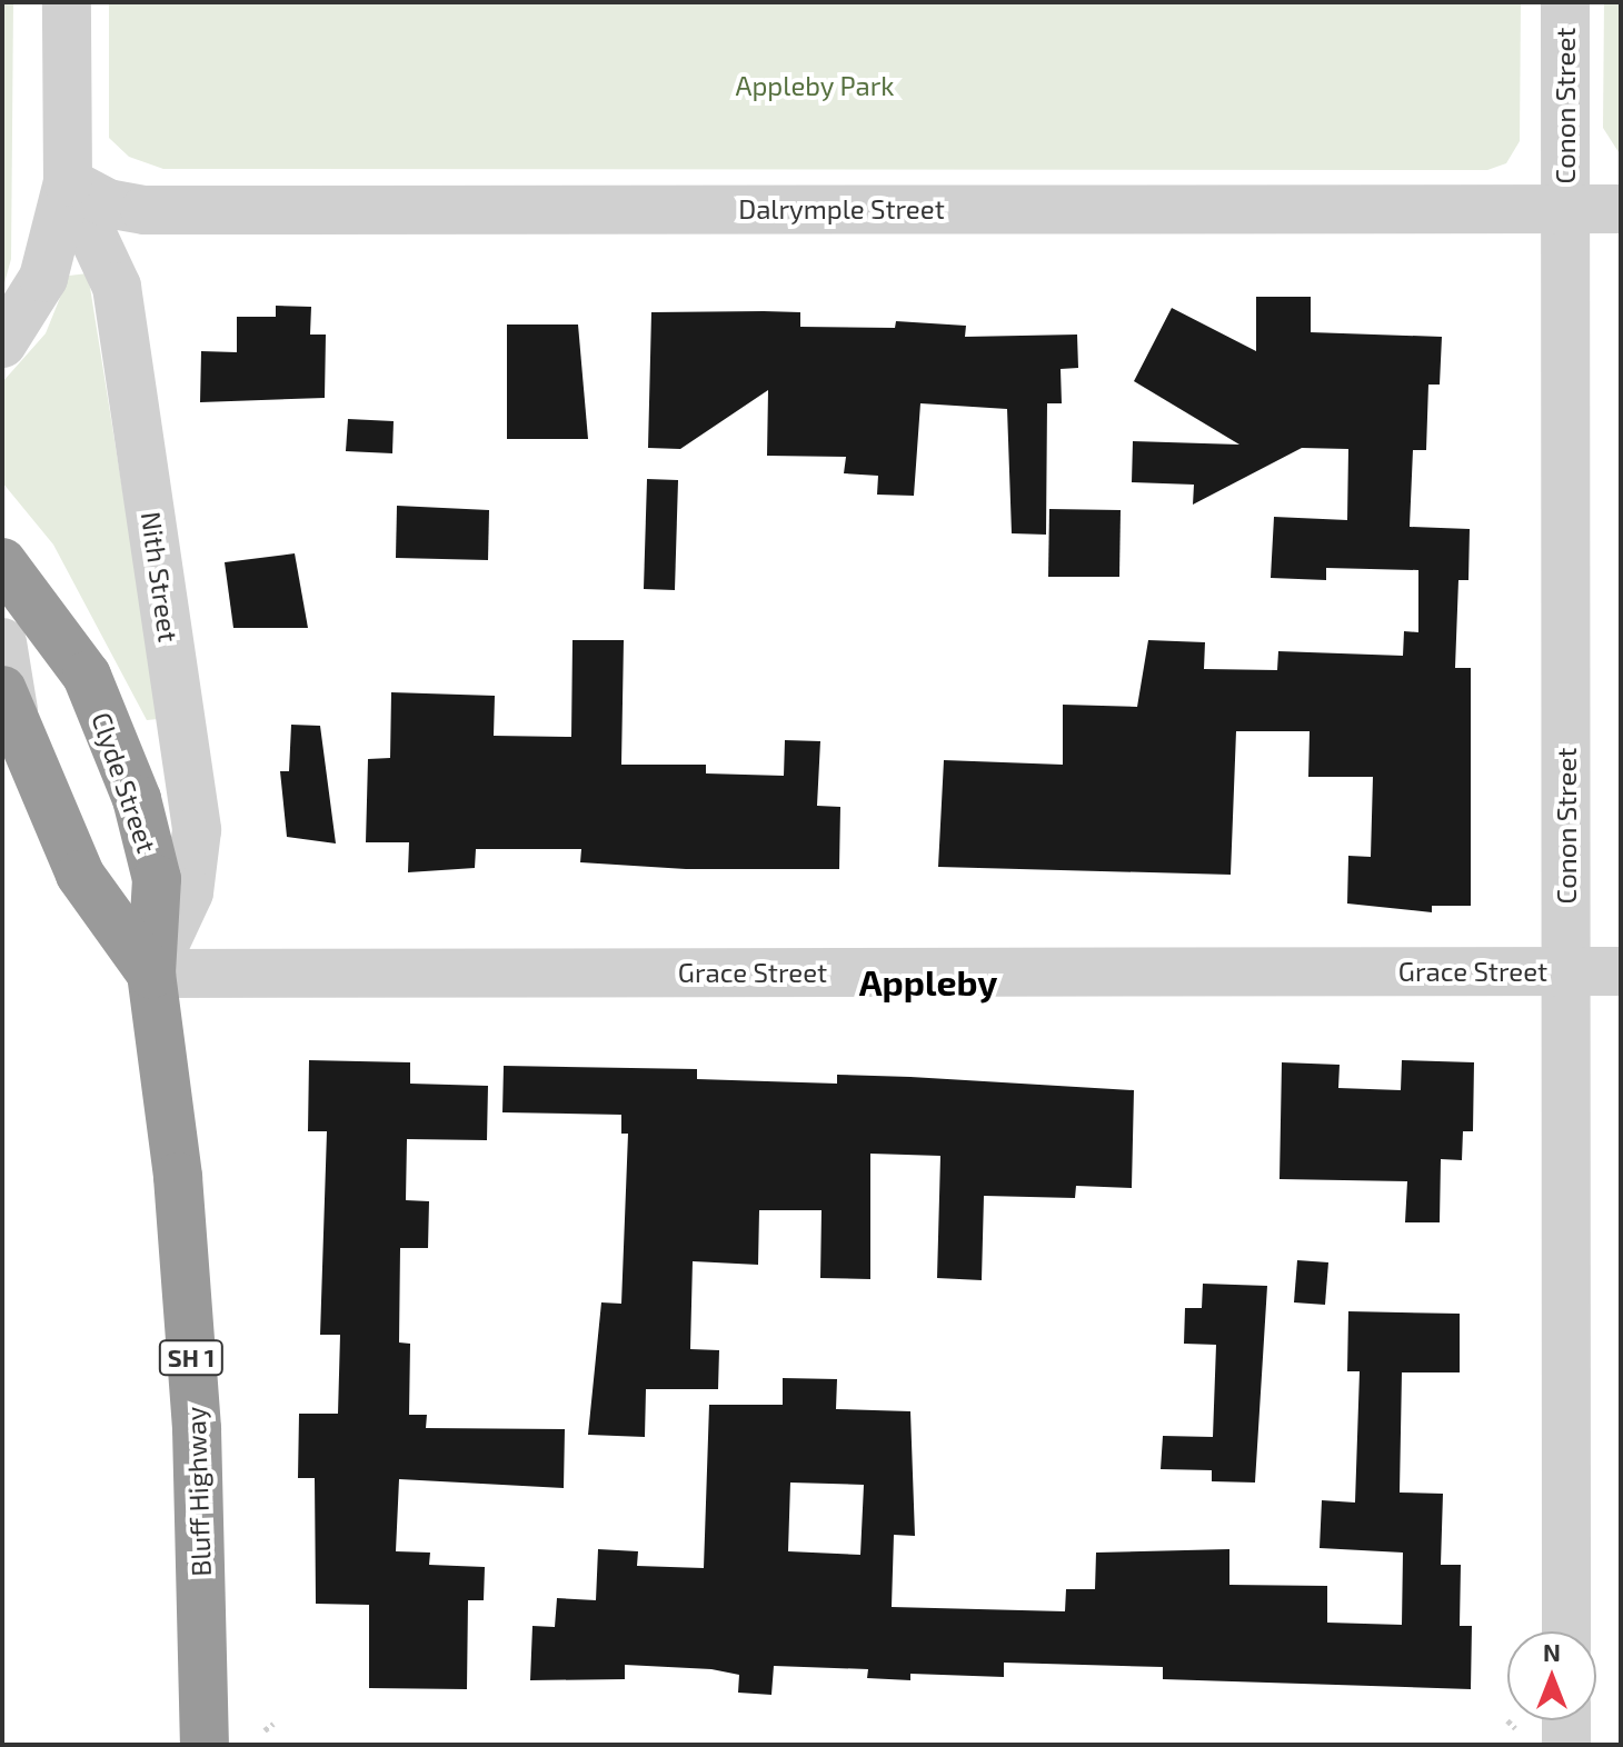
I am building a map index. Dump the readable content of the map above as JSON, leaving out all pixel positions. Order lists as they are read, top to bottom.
{
  "streets": {
    "highway": ["Clyde Street", "SH 1", "Bluff Highway"],
    "street": [
      "Conon Street",
      "Dalrymple Street",
      "Nith Street",
      "Grace Street"
    ]
  },
  "crossings": [
    ["Conon Street", "Dalrymple Street"],
    ["Conon Street", "Grace Street"],
    ["Dalrymple Street", "Nith Street"],
    ["Nith Street", "Clyde Street"],
    ["Nith Street", "Grace Street"],
    ["Nith Street", "SH 1"],
    ["Nith Street", "Bluff Highway"],
    ["Clyde Street", "Grace Street"],
    ["Clyde Street", "SH 1"],
    ["Clyde Street", "Bluff Highway"],
    ["Grace Street", "SH 1"],
    ["Grace Street", "Bluff Highway"],
    ["SH 1", "Bluff Highway"]
  ],
  "districts": ["Appleby"],
  "parks": ["Appleby Park"],
  "north": "top"
}
